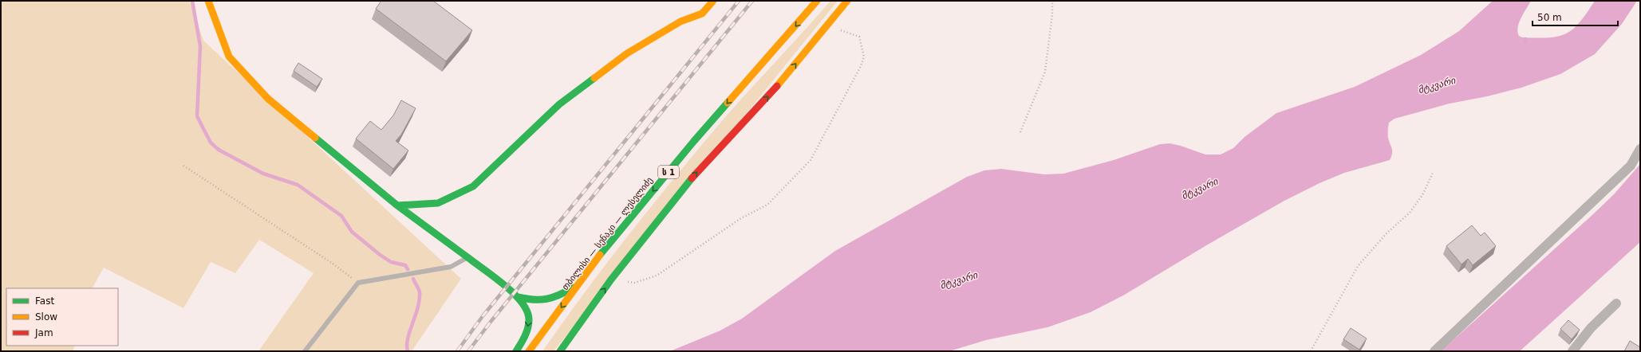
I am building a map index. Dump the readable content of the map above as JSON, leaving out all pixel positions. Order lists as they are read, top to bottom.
{
  "streets": {
    "main road": ["ს 1", "თბილისი — სენაკი — ლესელიძე"]
  },
  "water": ["მტკვარი"],
  "legend": ["Fast", "Slow", "Jam"],
  "scale_bar": "50 m"
}
